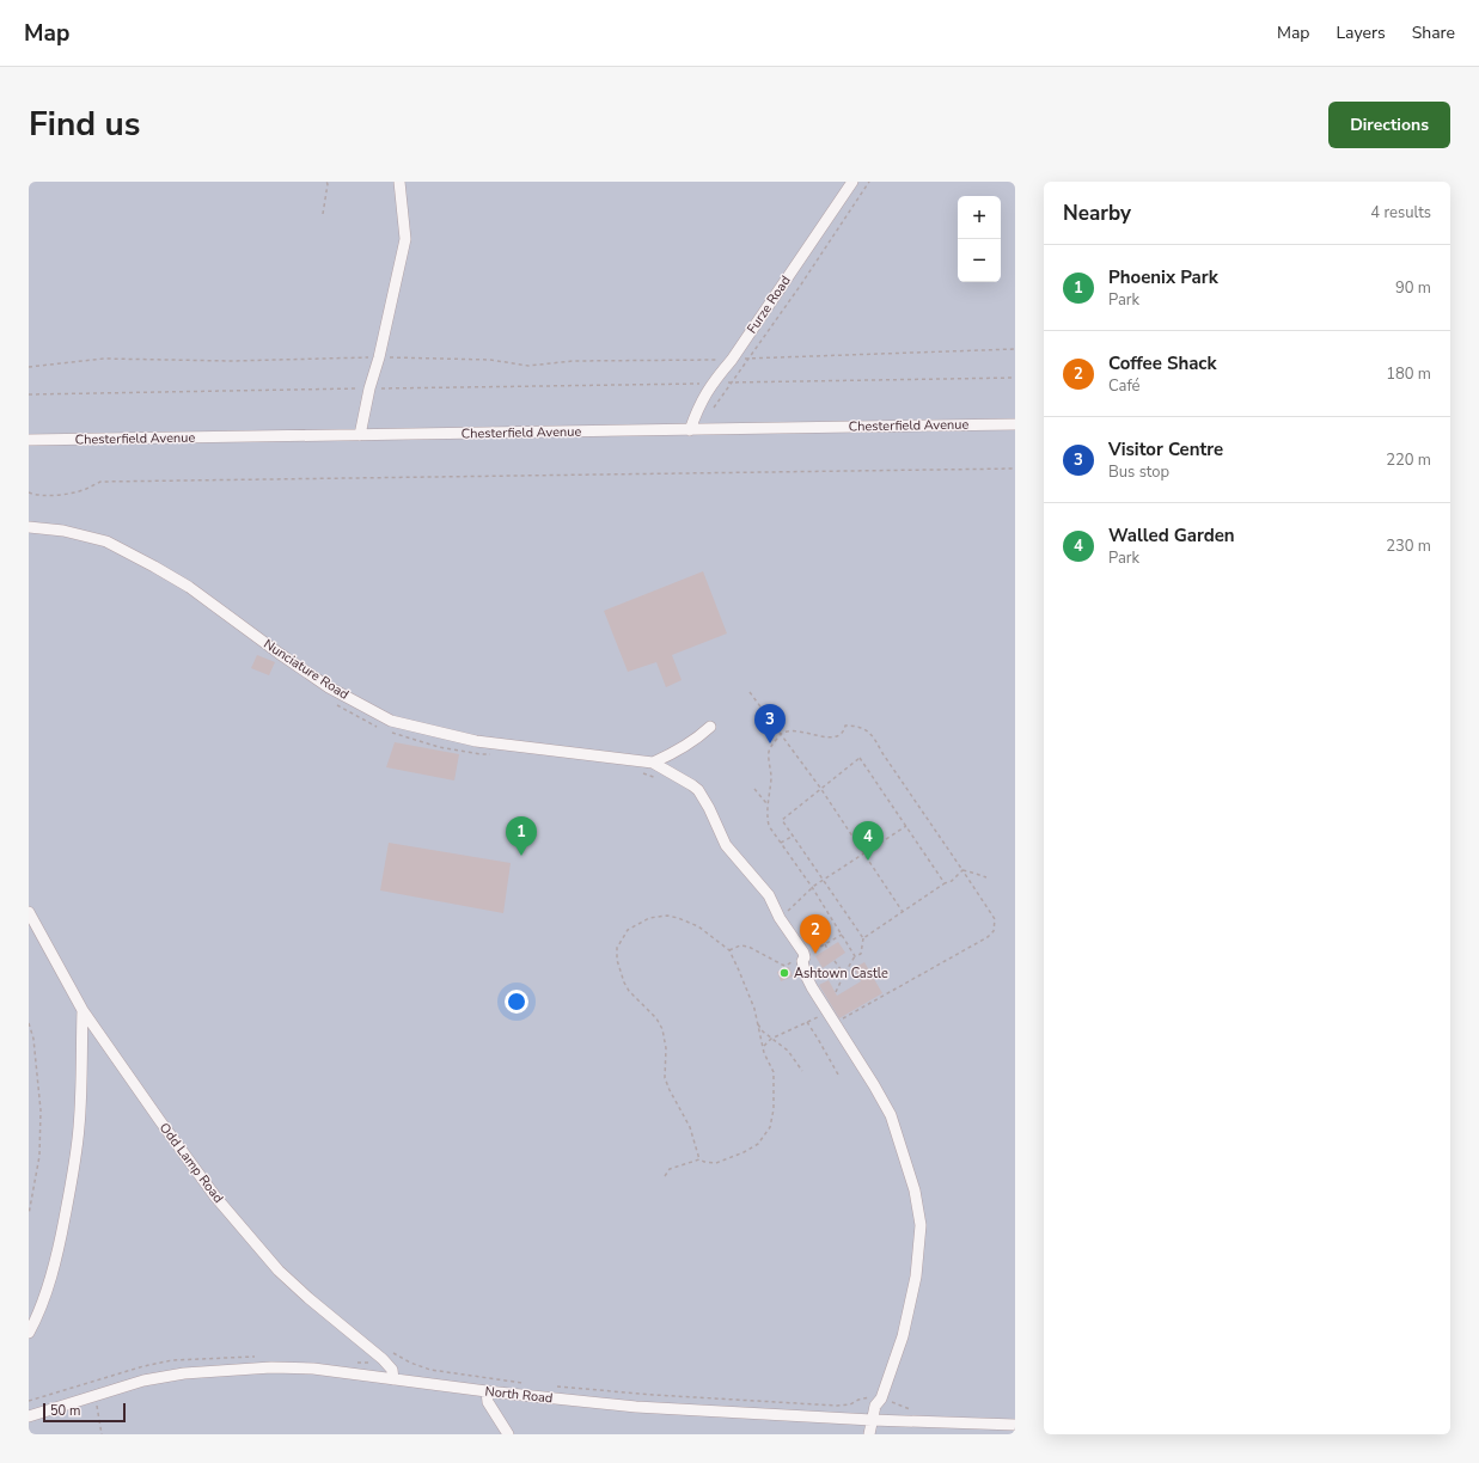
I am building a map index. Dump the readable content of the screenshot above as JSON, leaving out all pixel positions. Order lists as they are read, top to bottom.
{
  "streets": {
    "street": [
      "Furze Road",
      "Chesterfield Avenue",
      "Nunciature Road",
      "Odd Lamp Road",
      "North Road"
    ]
  },
  "crossings": [
    ["Furze Road", "Chesterfield Avenue"],
    ["Odd Lamp Road", "North Road"]
  ],
  "places": ["Ashtown Castle"],
  "scale_bar": "50 m",
  "page": {
    "header": "Map",
    "nav": ["Map", "Layers", "Share"],
    "title": "Find us",
    "buttons": "Directions",
    "heading": ["Nearby", "4 results"],
    "map_buttons": ["+", "−"],
    "list": [
      {
        "mark": "1",
        "name": "Phoenix Park",
        "note": "Park",
        "value": "90 m"
      },
      {
        "mark": "2",
        "name": "Coffee Shack",
        "note": "Café",
        "value": "180 m"
      },
      {
        "mark": "3",
        "name": "Visitor Centre",
        "note": "Bus stop",
        "value": "220 m"
      },
      {
        "mark": "4",
        "name": "Walled Garden",
        "note": "Park",
        "value": "230 m"
      }
    ],
    "pins": [
      "3",
      "1",
      "4",
      "2"
    ],
    "scale": "50 m"
  }
}
